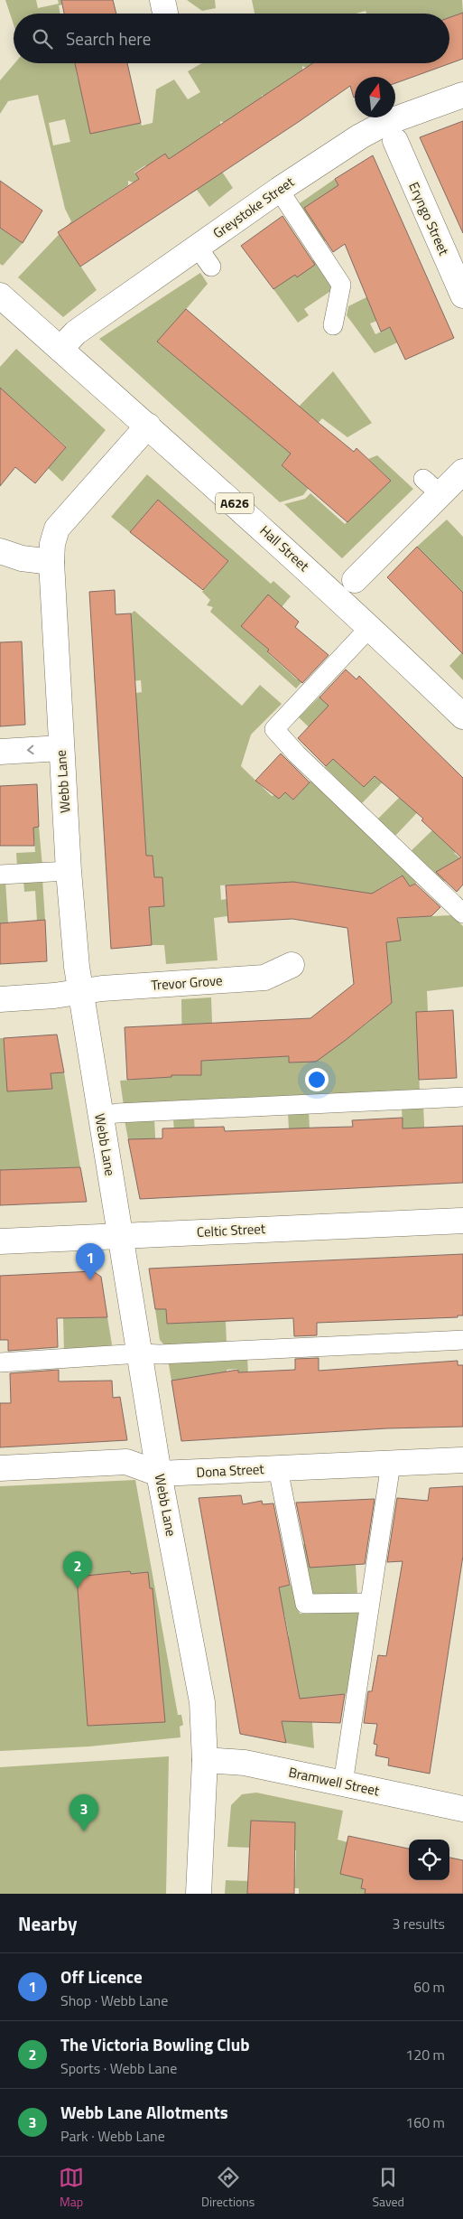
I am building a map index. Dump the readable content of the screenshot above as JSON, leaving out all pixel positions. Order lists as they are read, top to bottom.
{
  "streets": {
    "street": [
      "Greystoke Street",
      "Eryngo Street",
      "A626",
      "Hall Street",
      "Webb Lane",
      "Trevor Grove",
      "Celtic Street",
      "Dona Street",
      "Bramwell Street"
    ]
  },
  "crossings": [
    ["Greystoke Street", "Hall Street"],
    ["Hall Street", "Webb Lane"],
    ["Webb Lane", "Trevor Grove"],
    ["Webb Lane", "Celtic Street"],
    ["Webb Lane", "Dona Street"],
    ["Webb Lane", "Bramwell Street"]
  ],
  "north": "top",
  "page": {
    "search": "Search here",
    "pins": ["1", "2", "3"],
    "heading": ["Nearby", "3 results"],
    "list": [
      {
        "mark": "1",
        "name": "Off Licence",
        "note": "Shop · Webb Lane",
        "value": "60 m"
      },
      {
        "mark": "2",
        "name": "The Victoria Bowling Club",
        "note": "Sports · Webb Lane",
        "value": "120 m"
      },
      {
        "mark": "3",
        "name": "Webb Lane Allotments",
        "note": "Park · Webb Lane",
        "value": "160 m"
      }
    ],
    "nav": ["Map", "Directions", "Saved"]
  }
}
